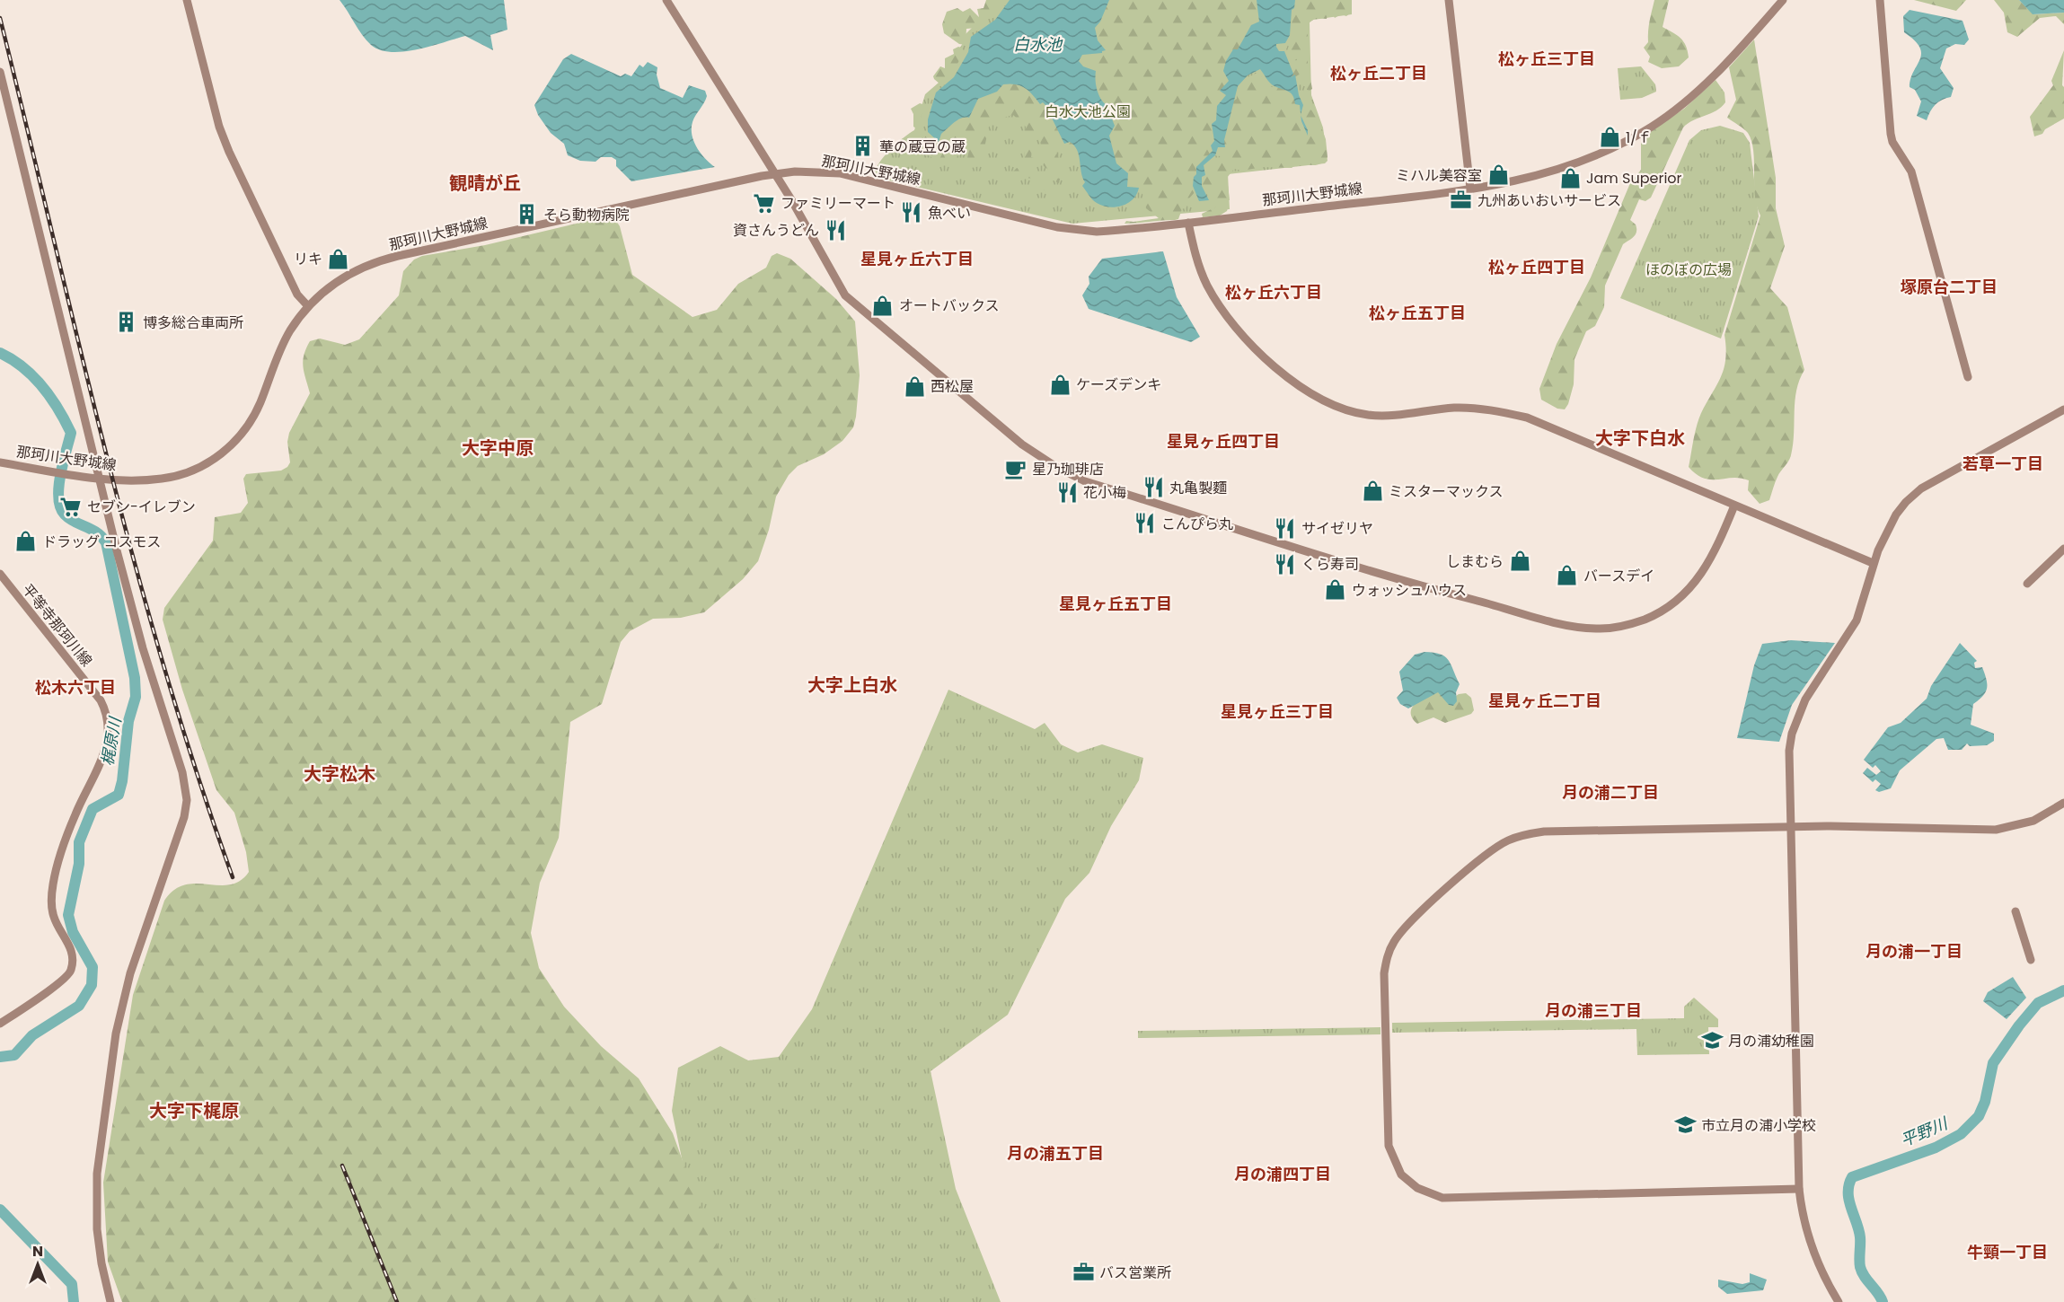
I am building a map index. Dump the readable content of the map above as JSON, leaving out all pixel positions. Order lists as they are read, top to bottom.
{
  "streets": {
    "street": ["那珂川大野城線", "平等寺那珂川線"]
  },
  "districts": [
    "松ヶ丘三丁目",
    "松ヶ丘二丁目",
    "観晴が丘",
    "星見ヶ丘六丁目",
    "松ヶ丘四丁目",
    "塚原台二丁目",
    "松ヶ丘六丁目",
    "松ヶ丘五丁目",
    "大字下白水",
    "星見ヶ丘四丁目",
    "大字中原",
    "若草一丁目",
    "星見ヶ丘五丁目",
    "大字上白水",
    "松木六丁目",
    "星見ヶ丘二丁目",
    "星見ヶ丘三丁目",
    "大字松木",
    "月の浦二丁目",
    "月の浦一丁目",
    "月の浦三丁目",
    "大字下梶原",
    "月の浦五丁目",
    "月の浦四丁目",
    "牛頸一丁目"
  ],
  "water": ["白水池", "梶原川", "平野川"],
  "parks": ["白水大池公園", "ほのぼの広場"],
  "places": {
    "shop": [
      "1/ｆ",
      "ミハル美容室",
      "Jam Superior",
      "リキ",
      "オートバックス",
      "ケーズデンキ",
      "西松屋",
      "ミスターマックス",
      "ドラッグ コスモス",
      "しまむら",
      "バースデイ",
      "ウォッシュハウス"
    ],
    "building": ["華の蔵豆の蔵", "そら動物病院", "博多総合車両所"],
    "office": ["九州あいおいサービス", "バス営業所"],
    "supermarket": ["ファミリーマート", "セブン-イレブン"],
    "restaurant": [
      "魚べい",
      "資さんうどん",
      "丸亀製麵",
      "花小梅",
      "こんぴら丸",
      "サイゼリヤ",
      "くら寿司"
    ],
    "cafe": ["星乃珈琲店"],
    "school or university": ["月の浦幼稚園", "市立月の浦小学校"]
  },
  "north": "top"
}
